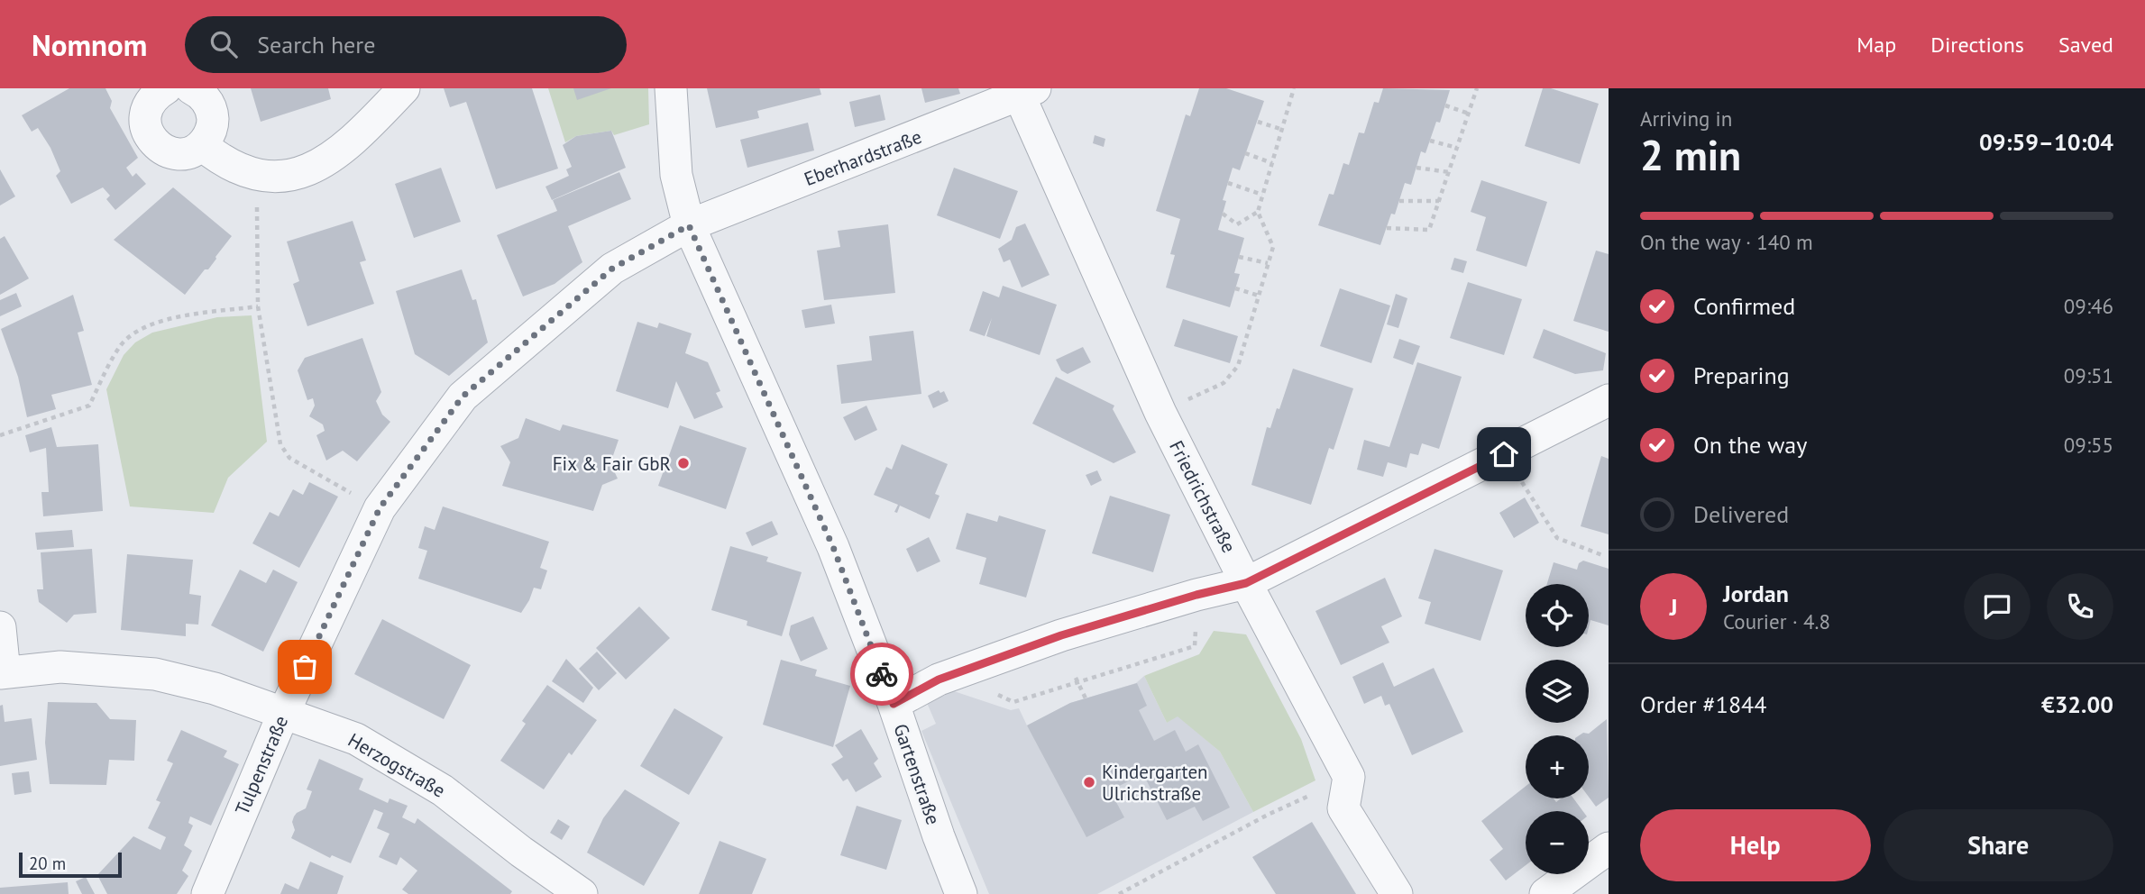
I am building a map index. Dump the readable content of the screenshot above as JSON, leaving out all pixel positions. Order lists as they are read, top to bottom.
{
  "streets": {
    "street": [
      "Eberhardstraße",
      "Friedrichstraße",
      "Tulpenstraße",
      "Herzogstraße",
      "Gartenstraße"
    ]
  },
  "crossings": [
    ["Eberhardstraße", "Friedrichstraße"],
    ["Eberhardstraße", "Tulpenstraße"],
    ["Eberhardstraße", "Gartenstraße"],
    ["Tulpenstraße", "Herzogstraße"],
    ["Tulpenstraße", "Gartenstraße"]
  ],
  "places": ["Fix & Fair GbR", "Kindergarten Ulrichstraße"],
  "scale_bar": "20 m",
  "page": {
    "header": "Nomnom",
    "search": "Search here",
    "nav": ["Map", "Directions", "Saved"],
    "heading": ["2 min", "Arriving in", "09:59–10:04"],
    "panel": [
      "Jordan",
      "Courier · 4.8",
      "Order #1844",
      "€32.00"
    ],
    "bar": "On the way · 140 m",
    "list": [
      ["Confirmed", "09:46"],
      ["Preparing", "09:51"],
      ["On the way", "09:55"],
      "Delivered"
    ],
    "round": "J",
    "map_buttons": ["+", "−"],
    "buttons": ["Help", "Share"],
    "scale": "20 m"
  }
}
